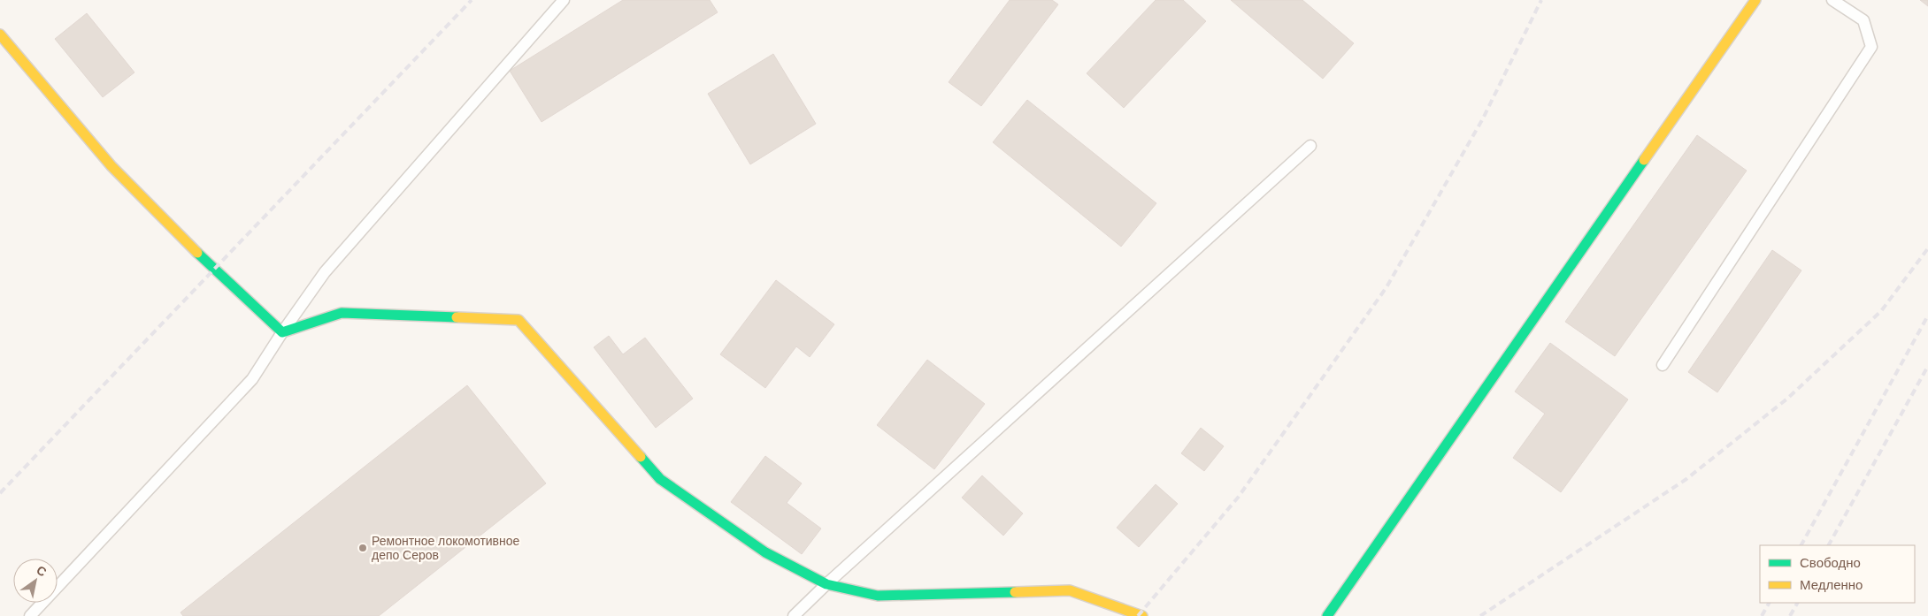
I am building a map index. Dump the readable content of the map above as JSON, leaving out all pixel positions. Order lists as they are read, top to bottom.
{
  "places": ["Ремонтное локомотивное депо Серов"],
  "legend": ["Свободно", "Медленно"],
  "north": "top right"
}
